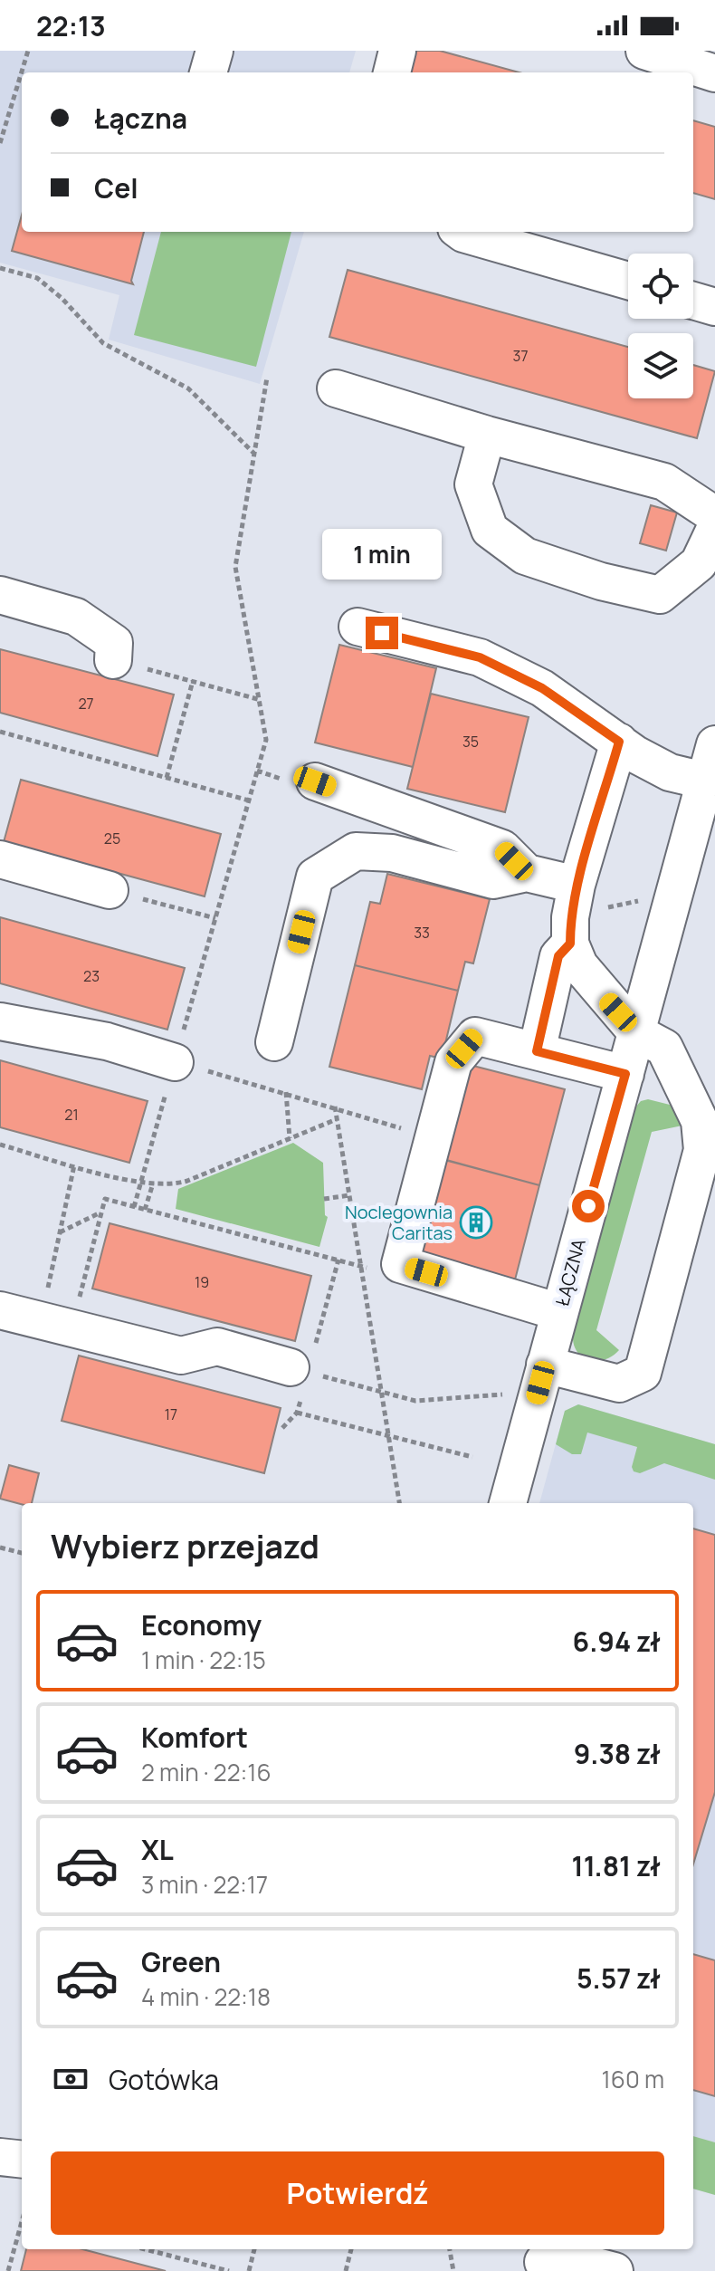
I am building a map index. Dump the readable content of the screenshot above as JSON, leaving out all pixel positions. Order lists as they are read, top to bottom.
{
  "streets": {
    "street": ["ŁĄCZNA"]
  },
  "places": {
    "building": ["Noclegownia Caritas"]
  },
  "house_numbers": [
    "37",
    "27",
    "35",
    "25",
    "33",
    "23",
    "21",
    "19",
    "17"
  ],
  "page": {
    "status": "22:13",
    "banner": ["Łączna", "Cel"],
    "bubble": "1 min",
    "heading": "Wybierz przejazd",
    "list": [
      {
        "name": "Economy",
        "note": "1 min · 22:15",
        "value": "6.94 zł"
      },
      {
        "name": "Komfort",
        "note": "2 min · 22:16",
        "value": "9.38 zł"
      },
      {
        "name": "XL",
        "note": "3 min · 22:17",
        "value": "11.81 zł"
      },
      {
        "name": "Green",
        "note": "4 min · 22:18",
        "value": "5.57 zł"
      }
    ],
    "pay": ["Gotówka", "160 m"],
    "buttons": "Potwierdź"
  }
}
